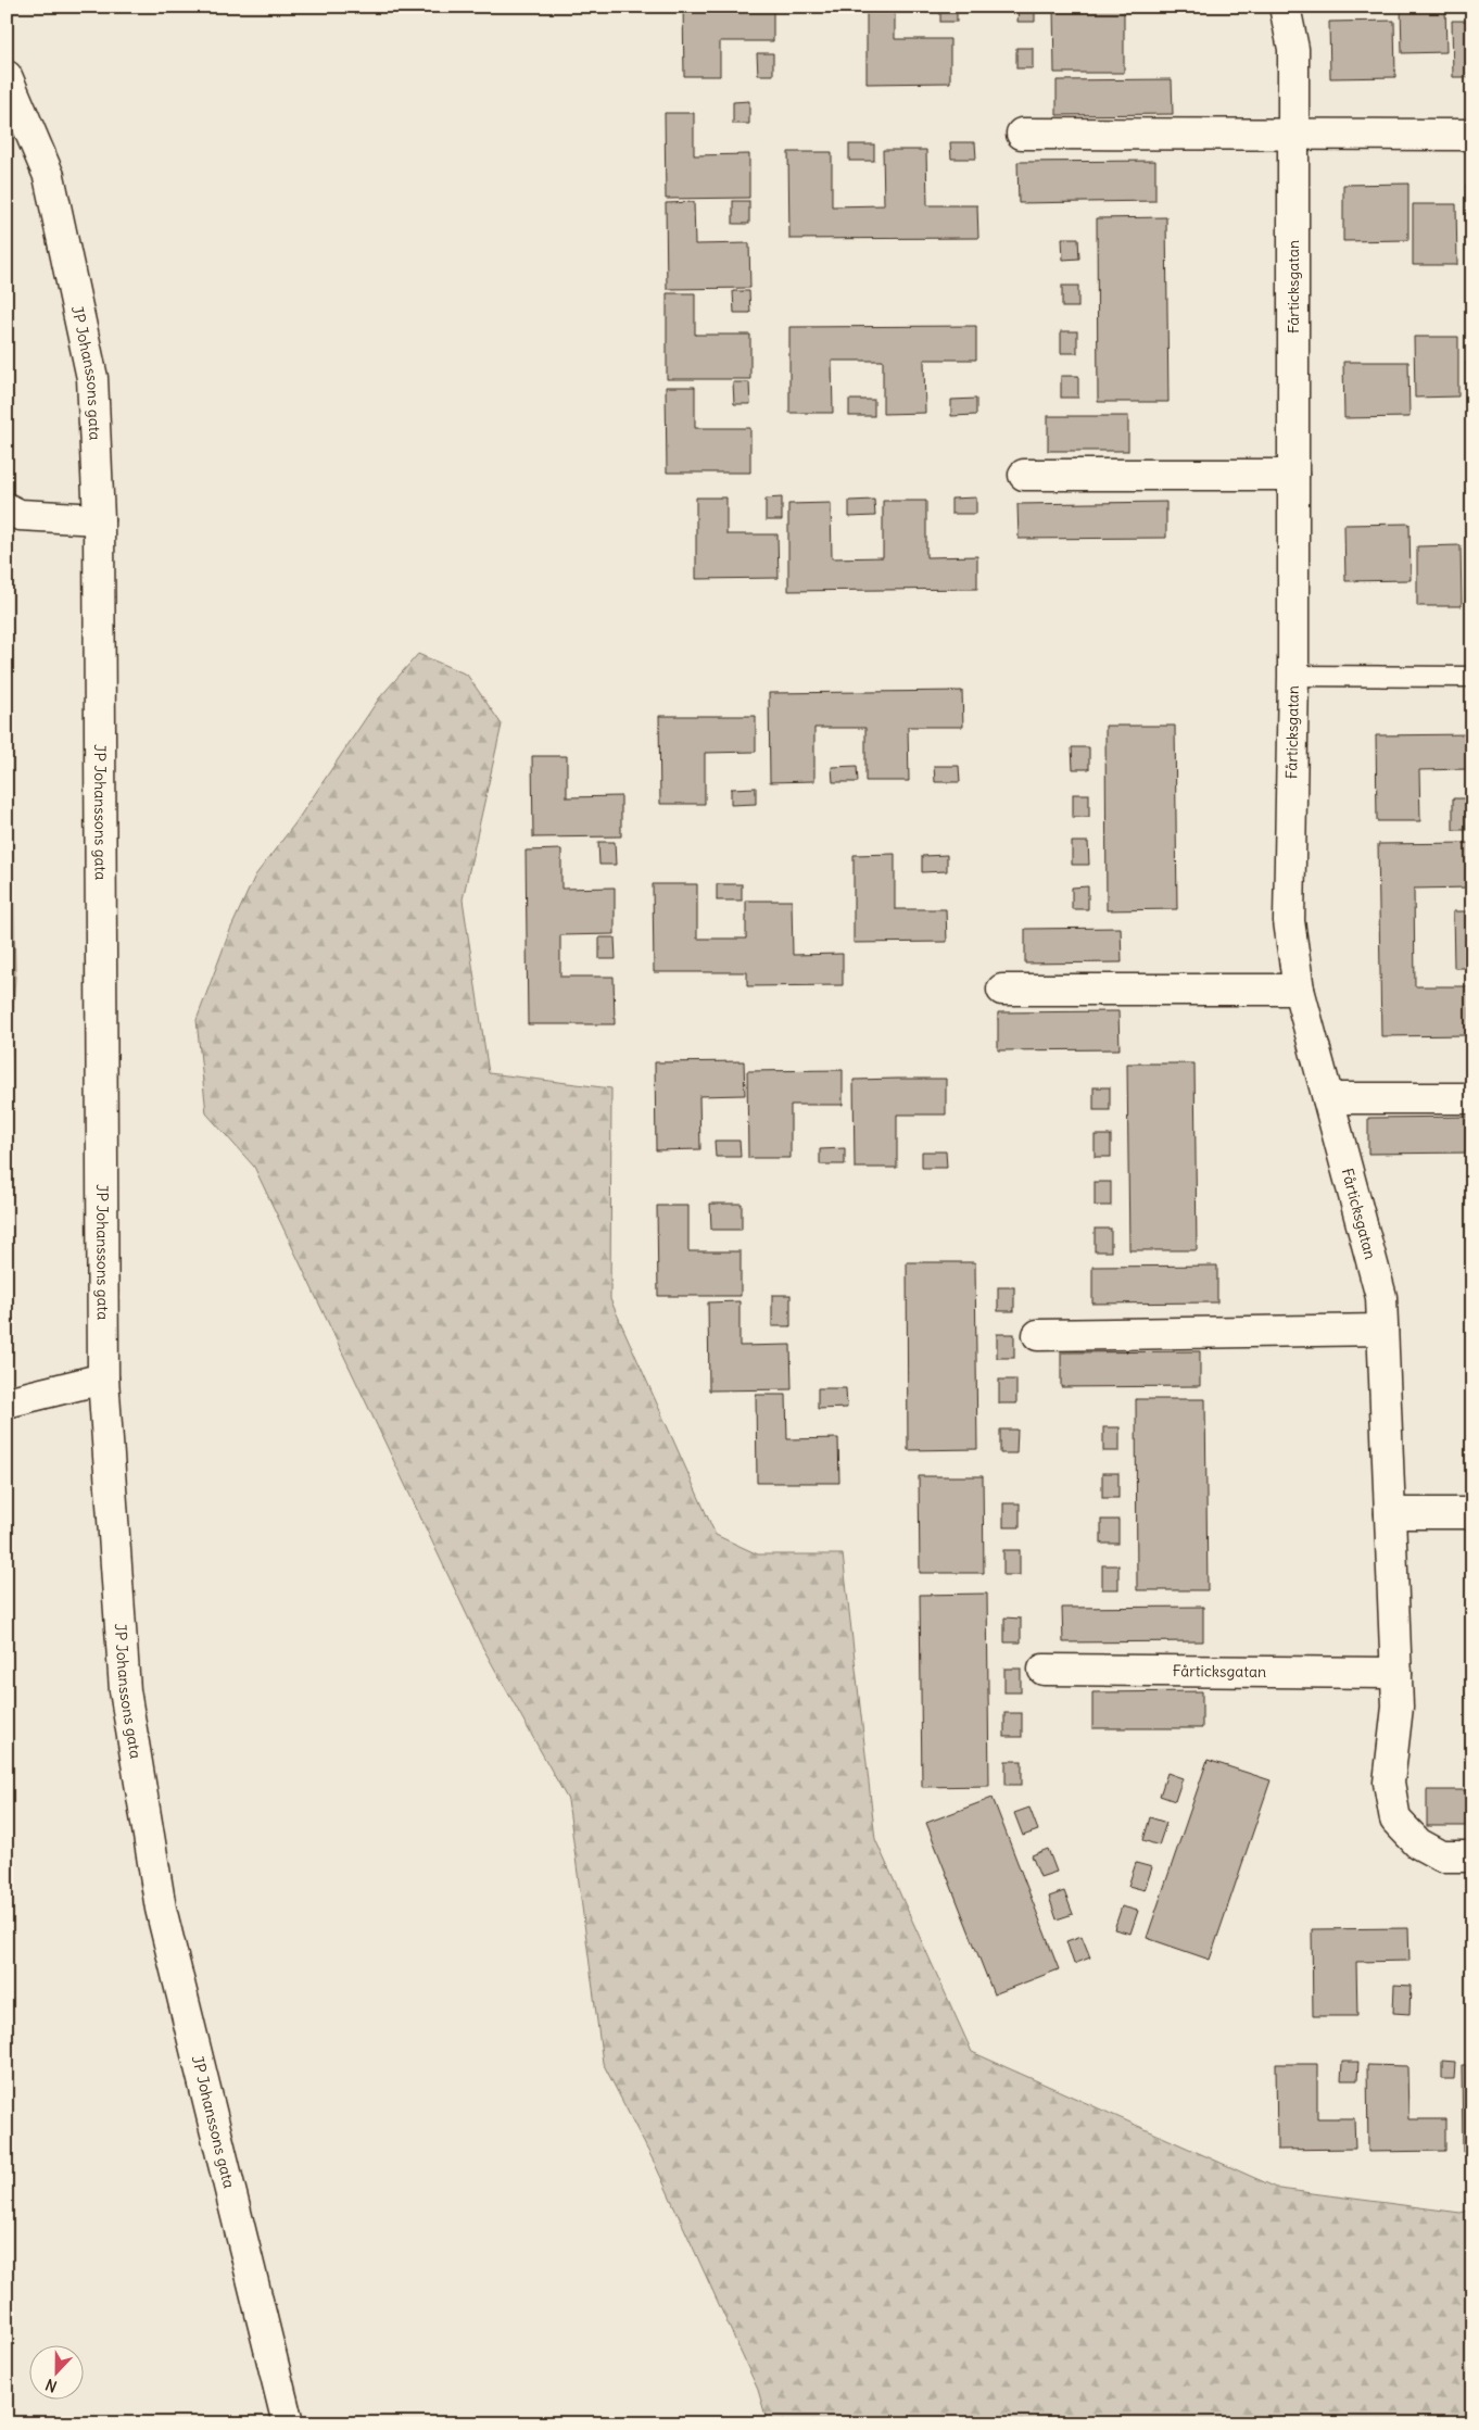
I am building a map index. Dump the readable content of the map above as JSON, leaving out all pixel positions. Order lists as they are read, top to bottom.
{
  "streets": {
    "street": ["Fårticksgatan", "JP Johanssons gata"]
  },
  "north": "bottom"
}
